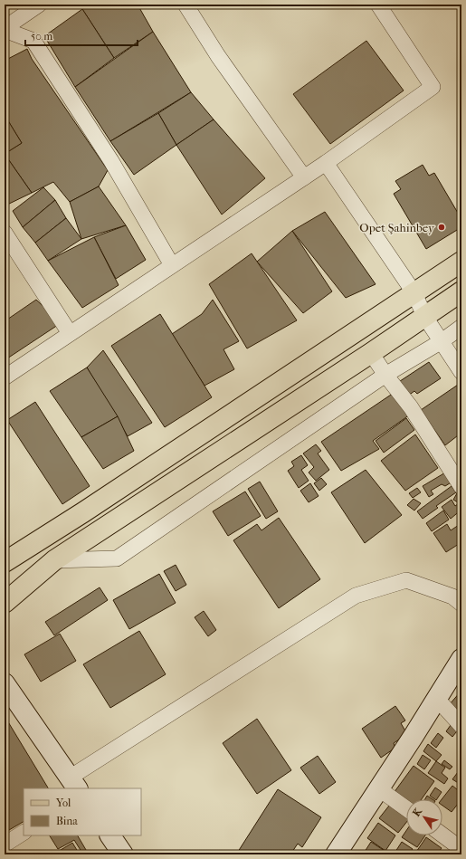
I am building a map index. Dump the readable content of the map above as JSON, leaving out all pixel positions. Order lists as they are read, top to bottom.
{
  "places": ["Opet Şahinbey"],
  "legend": ["Yol", "Bina"],
  "scale_bar": "50 m",
  "north": "top left"
}
